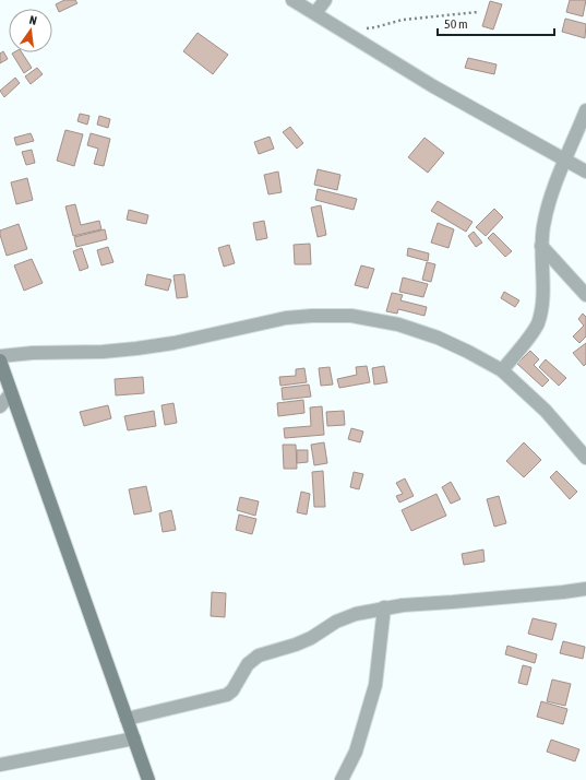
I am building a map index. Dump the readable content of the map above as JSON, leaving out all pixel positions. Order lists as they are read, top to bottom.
{
  "scale_bar": "50 m",
  "north": "top"
}
